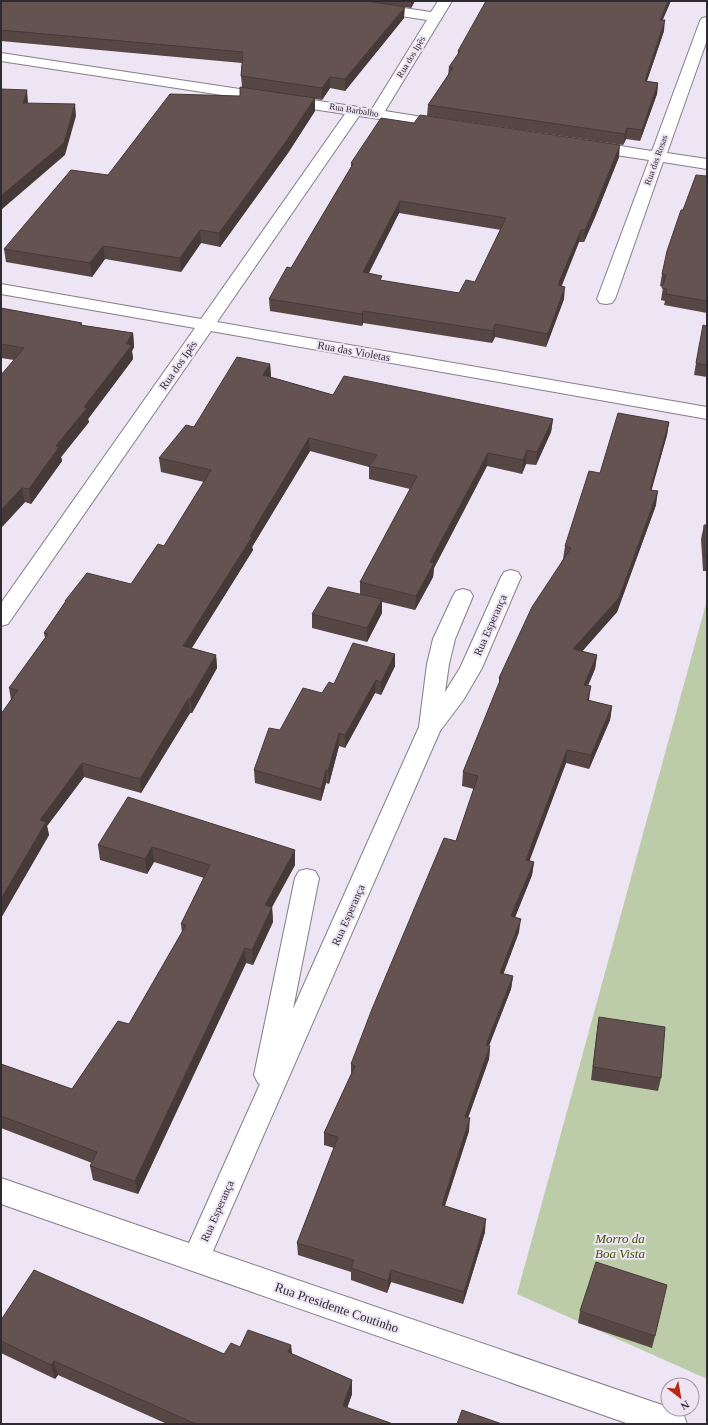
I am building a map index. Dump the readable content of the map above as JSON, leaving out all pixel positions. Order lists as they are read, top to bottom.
{
  "streets": {
    "street": [
      "Rua dos Ipês",
      "Rua Barbalho",
      "Rua das Rosas",
      "Rua das Violetas",
      "Rua Esperança",
      "Rua Presidente Coutinho"
    ]
  },
  "crossings": [
    ["Rua dos Ipês", "Rua Barbalho"],
    ["Rua dos Ipês", "Rua das Violetas"],
    ["Rua Esperança", "Rua Presidente Coutinho"]
  ],
  "parks": ["Morro da Boa Vista"],
  "north": "bottom right"
}
